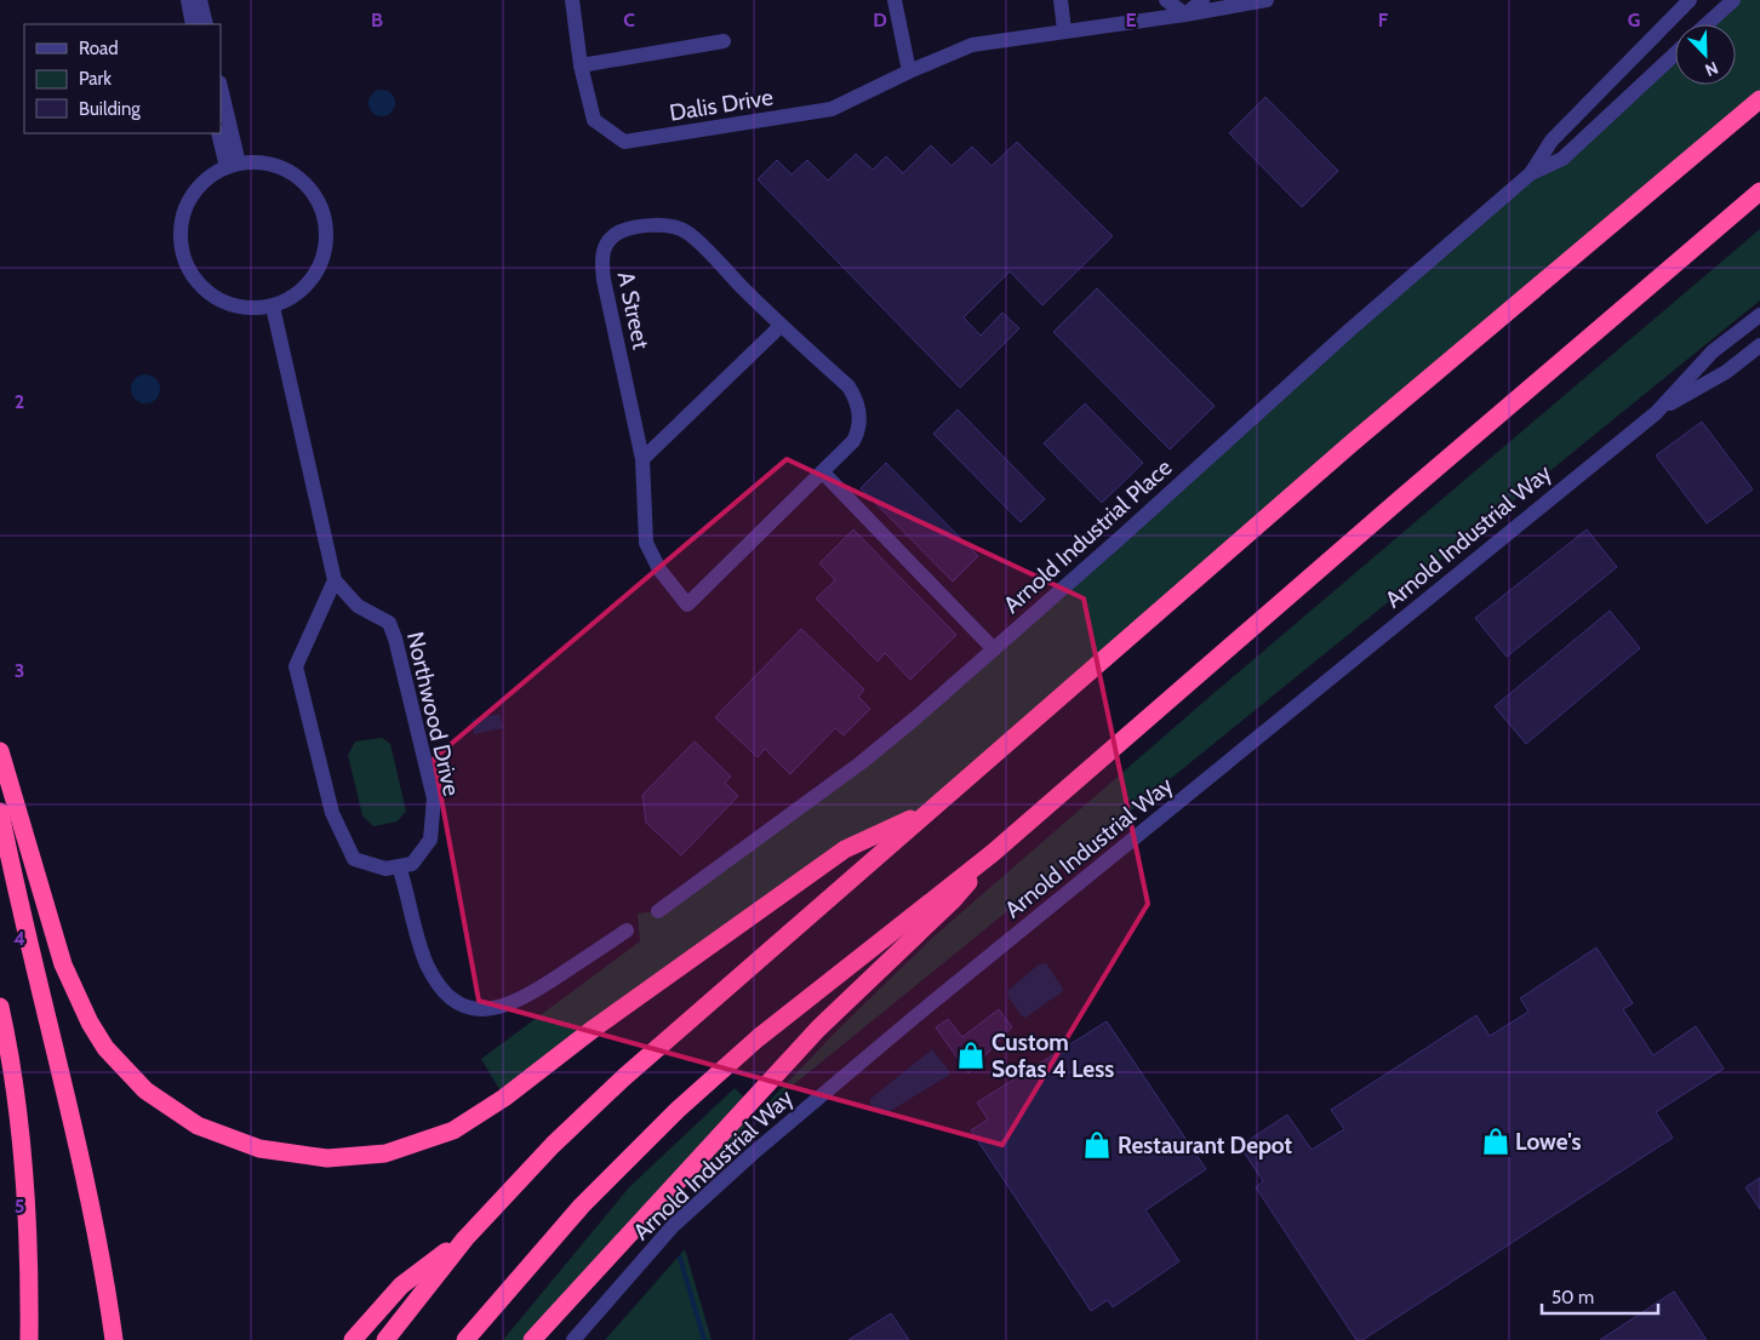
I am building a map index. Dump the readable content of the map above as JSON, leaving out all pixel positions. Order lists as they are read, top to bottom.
{
  "streets": {
    "street": [
      "Dalis Drive",
      "A Street",
      "Arnold Industrial Place",
      "Arnold Industrial Way",
      "Northwood Drive"
    ]
  },
  "places": {
    "shop": ["Custom Sofas 4 Less", "Lowe's", "Restaurant Depot"]
  },
  "legend": ["Road", "Park", "Building"],
  "scale_bar": "50 m",
  "north": "bottom right",
  "grid": {
    "columns": [
      "B",
      "C",
      "D",
      "E",
      "F",
      "G"
    ],
    "rows": [
      "2",
      "3",
      "4",
      "5"
    ]
  }
}
